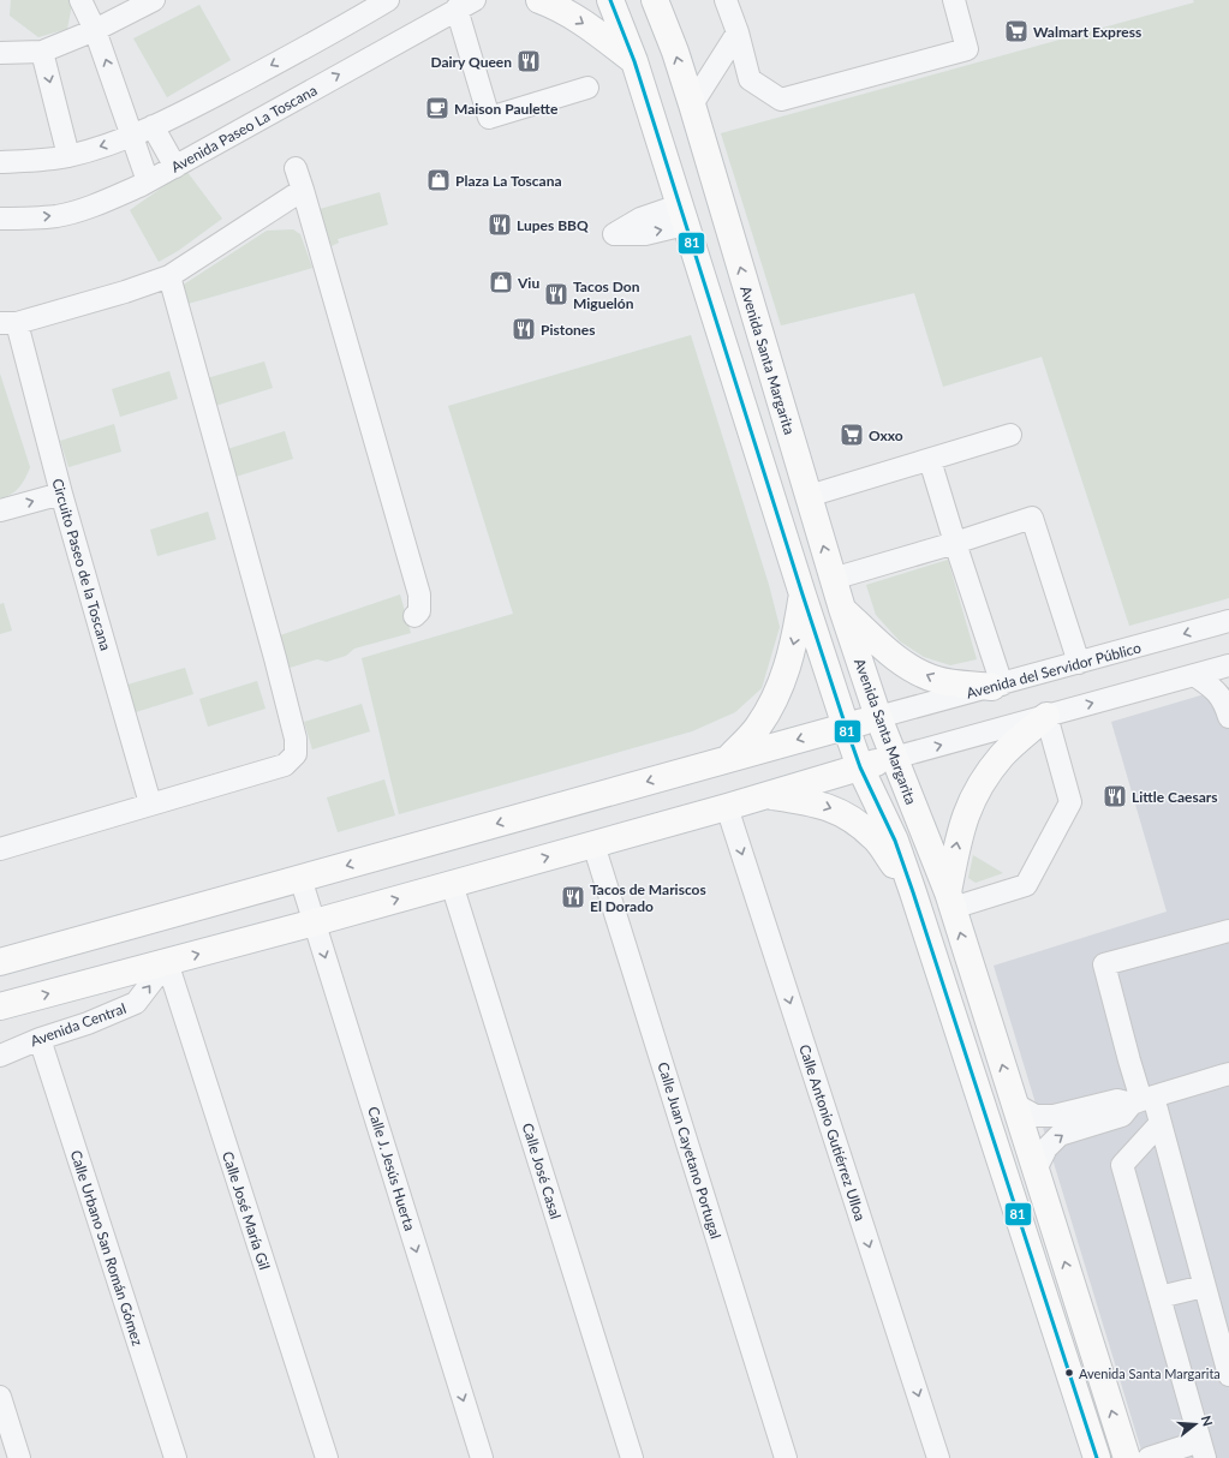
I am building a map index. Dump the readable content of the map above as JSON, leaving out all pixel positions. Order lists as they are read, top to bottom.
{
  "streets": {
    "main road": ["Avenida Santa Margarita"],
    "street": [
      "Avenida Paseo La Toscana",
      "Circuito Paseo de la Toscana",
      "Avenida del Servidor Público",
      "Avenida Central",
      "Calle Antonio Gutiérrez Ulloa",
      "Calle Juan Cayetano Portugal",
      "Calle J. Jesús Huerta",
      "Calle José Casal",
      "Calle José María Gil",
      "Calle Urbano San Román Gómez"
    ]
  },
  "crossings": [
    ["Avenida Santa Margarita", "Avenida del Servidor Público"],
    ["Avenida Central", "Calle José María Gil"],
    ["Avenida Central", "Calle Urbano San Román Gómez"]
  ],
  "one_way": ["Avenida Central", "Calle Antonio Gutiérrez Ulloa", "Calle J. Jesús Huerta"],
  "places": {
    "supermarket": ["Walmart Express", "Oxxo"],
    "restaurant": [
      "Dairy Queen",
      "Lupes BBQ",
      "Tacos Don Miguelón",
      "Pistones",
      "Little Caesars",
      "Tacos de Mariscos El Dorado"
    ],
    "cafe": ["Maison Paulette"],
    "shop": ["Plaza La Toscana", "Viu"],
    "other": ["Avenida Santa Margarita"]
  },
  "lines": ["transit line 81"],
  "north": "right"
}
